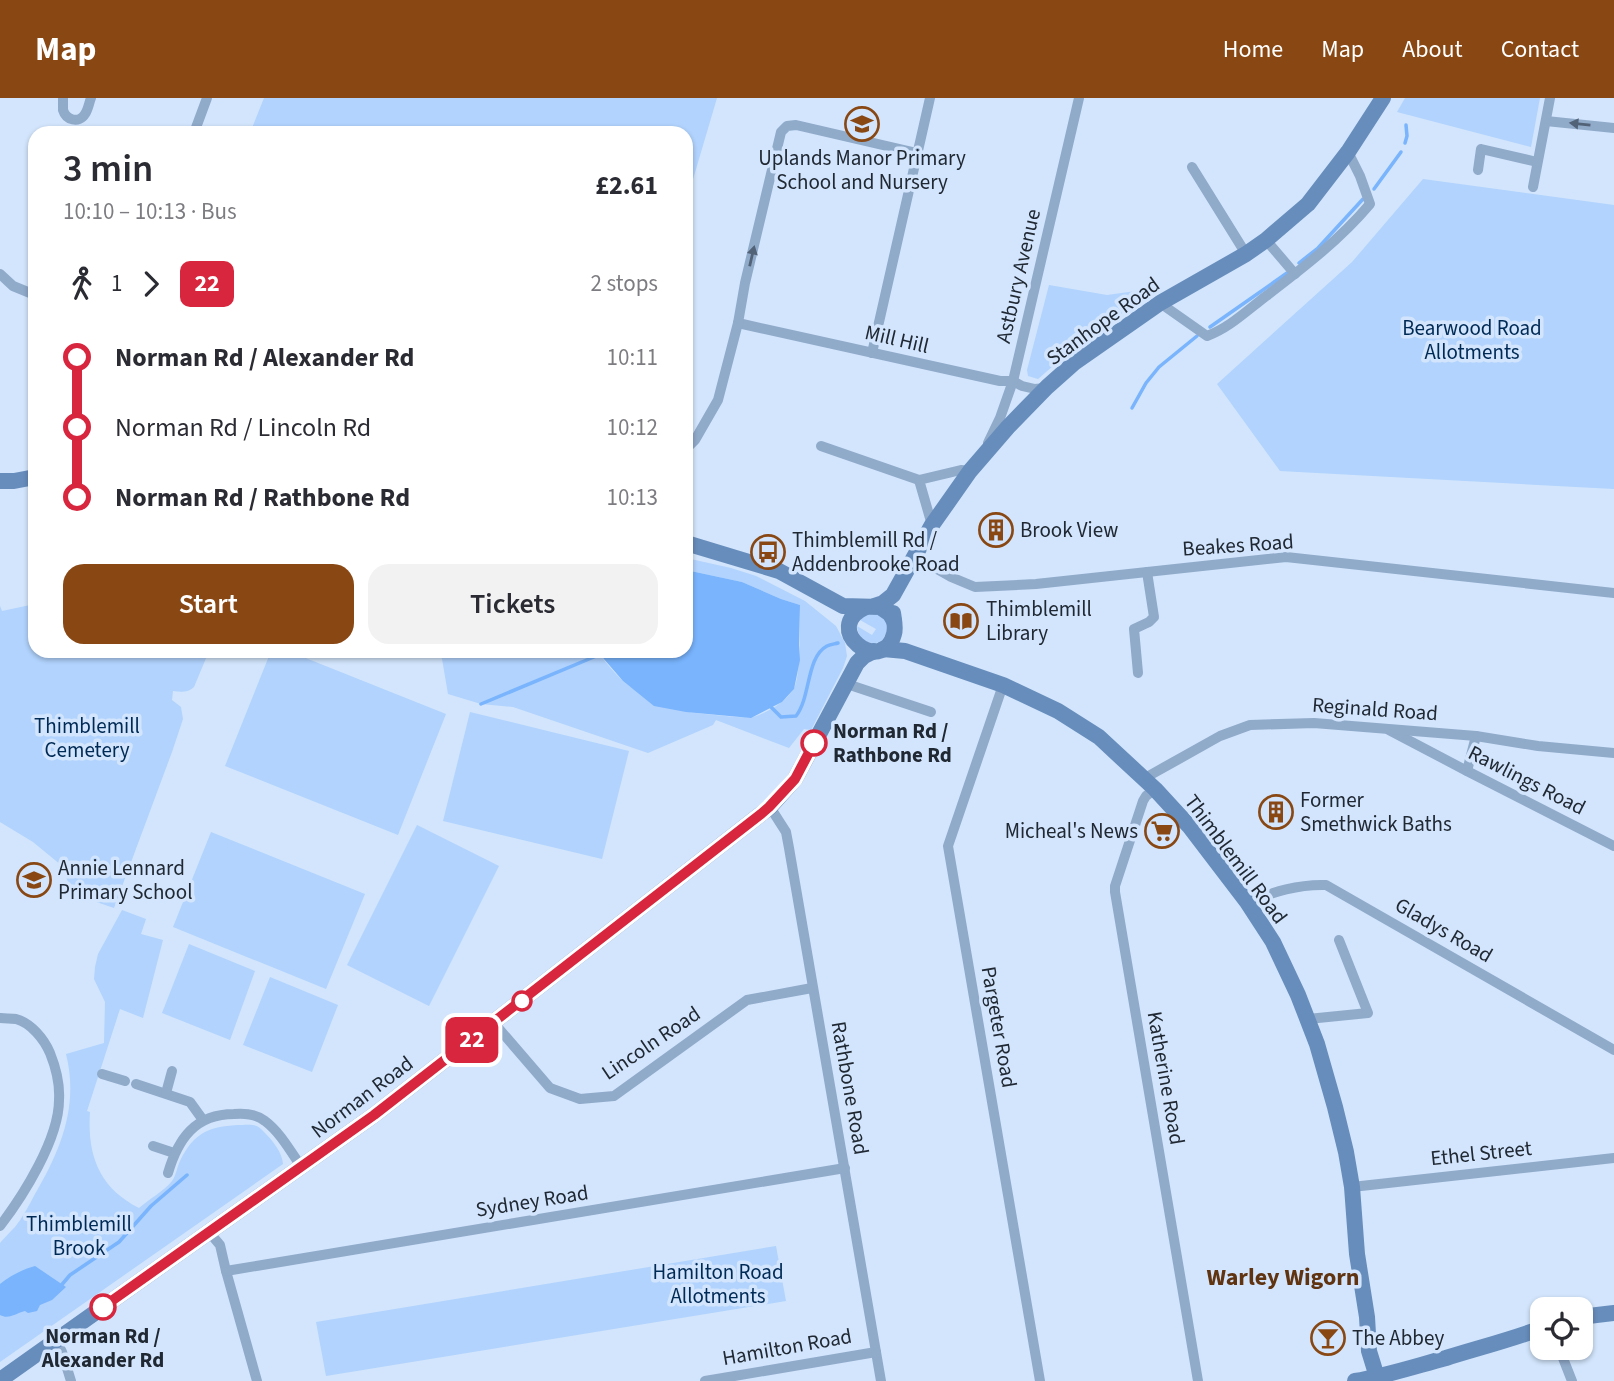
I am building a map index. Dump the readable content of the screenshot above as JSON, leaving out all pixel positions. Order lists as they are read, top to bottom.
{
  "streets": {
    "street": [
      "Astbury Avenue",
      "Stanhope Road",
      "Mill Hill",
      "Beakes Road",
      "Reginald Road",
      "Rawlings Road",
      "Thimblemill Road",
      "Gladys Road",
      "Pargeter Road",
      "Lincoln Road",
      "Katherine Road",
      "Rathbone Road",
      "Norman Road",
      "Ethel Street",
      "Sydney Road",
      "Hamilton Road"
    ]
  },
  "crossings": [
    ["Astbury Avenue", "Stanhope Road"],
    ["Astbury Avenue", "Mill Hill"],
    ["Stanhope Road", "Mill Hill"],
    ["Stanhope Road", "Beakes Road"],
    ["Reginald Road", "Rawlings Road"],
    ["Reginald Road", "Thimblemill Road"],
    ["Reginald Road", "Katherine Road"],
    ["Thimblemill Road", "Gladys Road"],
    ["Thimblemill Road", "Pargeter Road"],
    ["Thimblemill Road", "Katherine Road"],
    ["Thimblemill Road", "Norman Road"],
    ["Thimblemill Road", "Ethel Street"],
    ["Lincoln Road", "Rathbone Road"],
    ["Lincoln Road", "Norman Road"],
    ["Rathbone Road", "Norman Road"],
    ["Rathbone Road", "Sydney Road"],
    ["Rathbone Road", "Hamilton Road"]
  ],
  "districts": ["Warley Wigorn"],
  "parks": [
    "Bearwood Road Allotments",
    "Thimblemill Cemetery",
    "Thimblemill Brook",
    "Hamilton Road Allotments"
  ],
  "places": {
    "school or university": ["Uplands Manor Primary School and Nursery", "Annie Lennard Primary School"],
    "building": ["Brook View", "Former Smethwick Baths"],
    "bus stop": ["Thimblemill Rd / Addenbrooke Road"],
    "library": ["Thimblemill Library"],
    "other": ["Norman Rd / Rathbone Rd", "Norman Rd / Alexander Rd"],
    "supermarket": ["Micheal's News"],
    "bar": ["The Abbey"]
  },
  "lines": ["bus line 22"],
  "page": {
    "header": "Map",
    "nav": [
      "Home",
      "Map",
      "About",
      "Contact"
    ],
    "on_map": "22",
    "heading": ["3 min", "10:10 – 10:13 · Bus", "£2.61"],
    "legs": ["1", "22", "2 stops"],
    "list": [
      {
        "name": "Norman Rd / Alexander Rd",
        "value": "10:11"
      },
      {
        "name": "Norman Rd / Lincoln Rd",
        "value": "10:12"
      },
      {
        "name": "Norman Rd / Rathbone Rd",
        "value": "10:13"
      }
    ],
    "buttons": ["Start", "Tickets"]
  }
}
